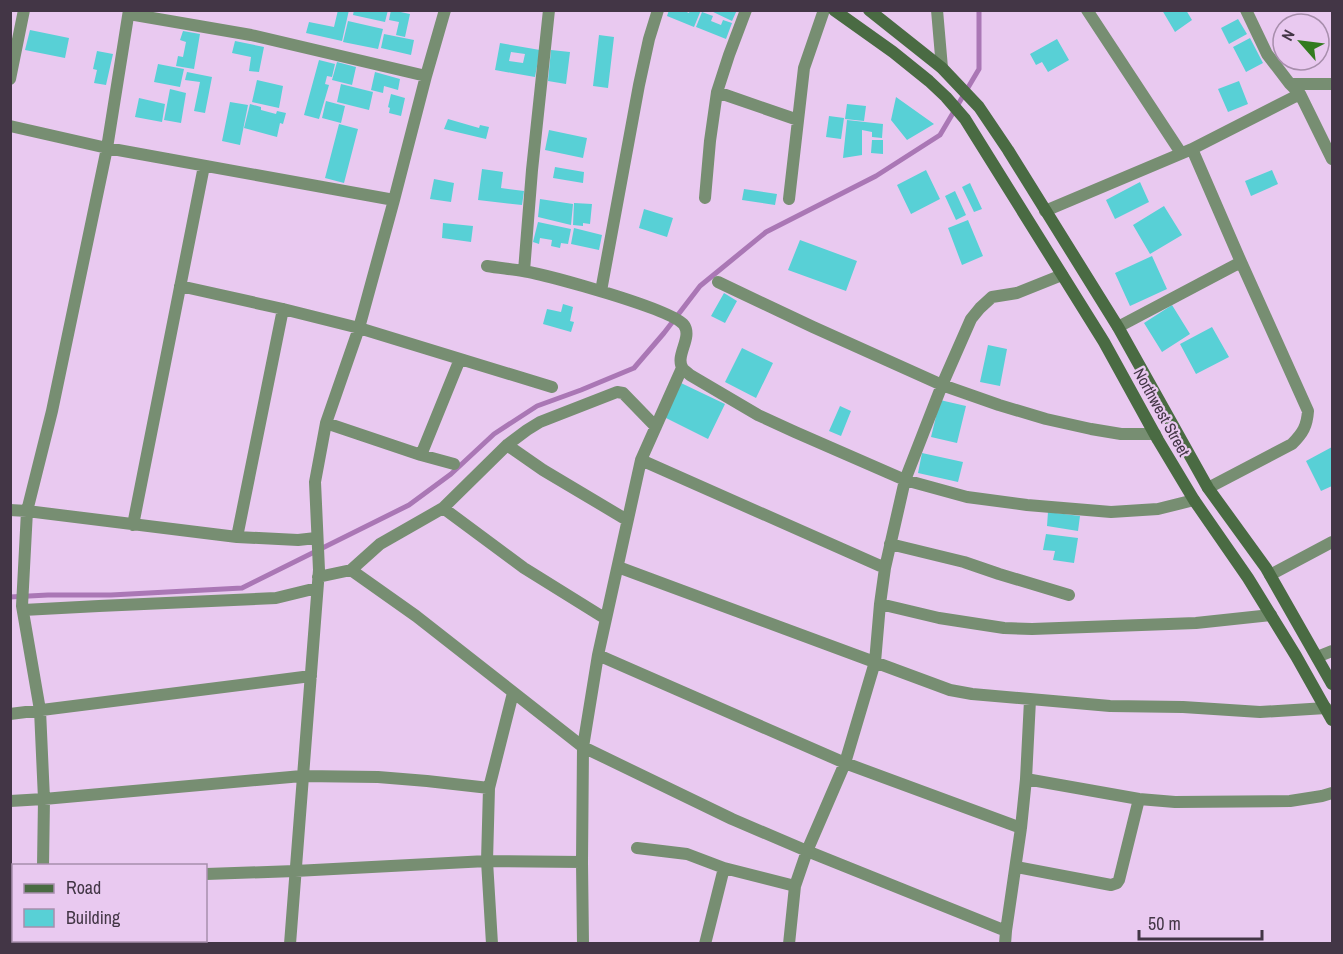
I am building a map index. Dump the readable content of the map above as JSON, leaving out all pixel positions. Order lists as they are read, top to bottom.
{
  "streets": {
    "main road": ["Northwest Street"]
  },
  "legend": ["Road", "Building"],
  "scale_bar": "50 m",
  "north": "top left"
}
